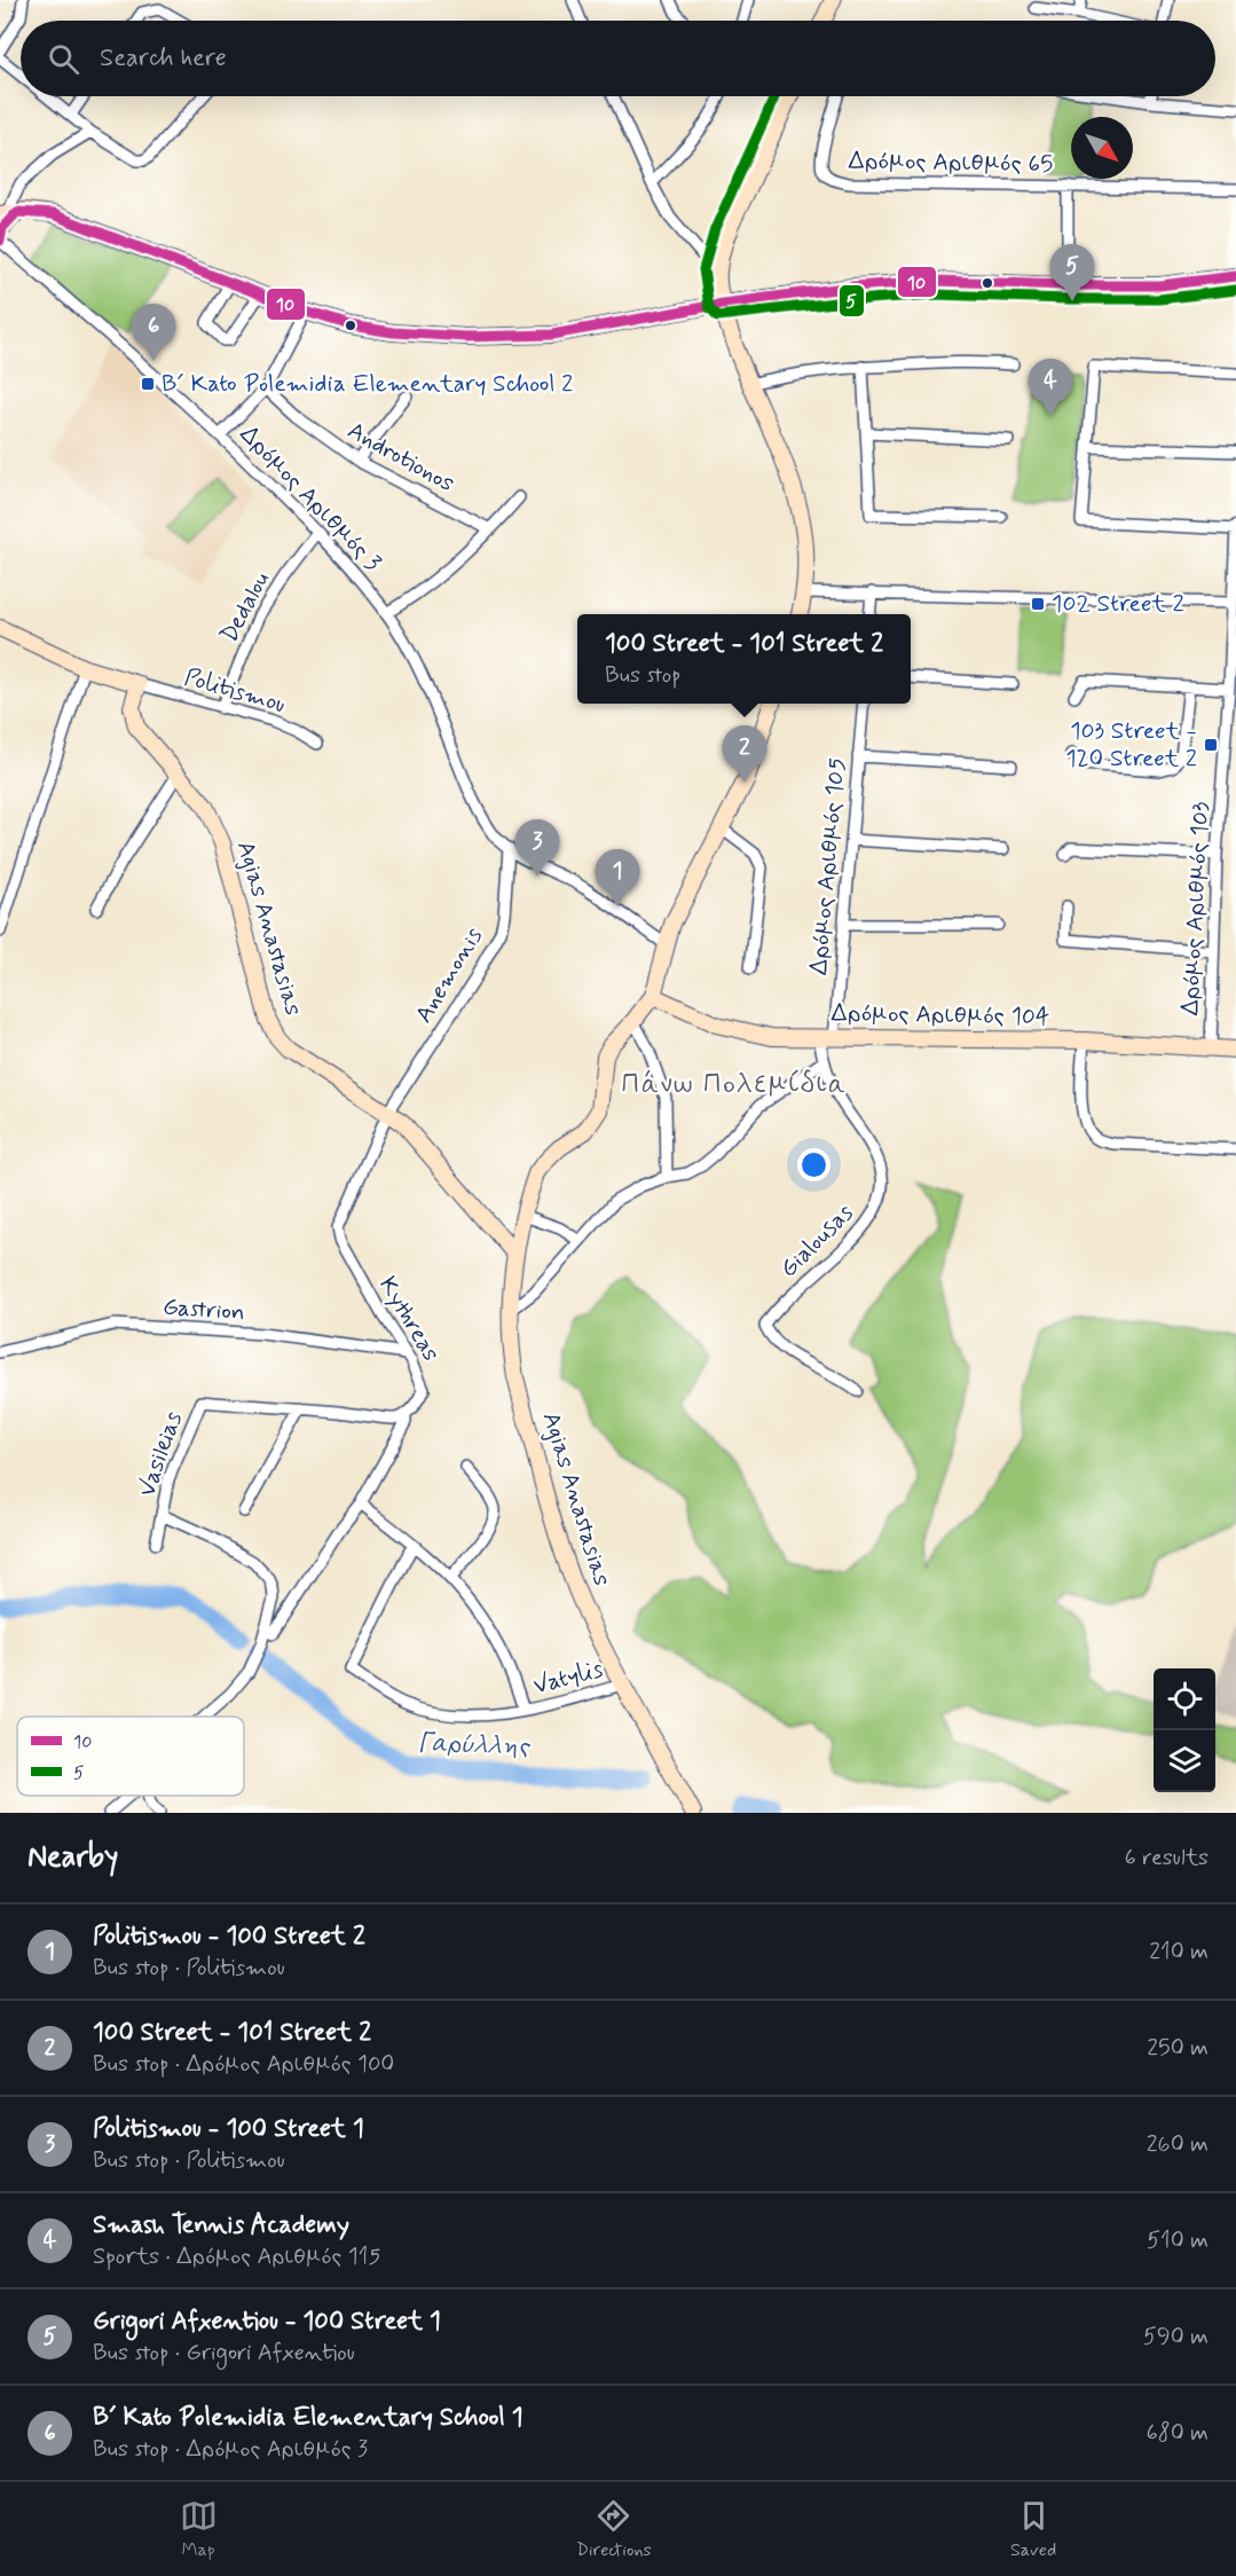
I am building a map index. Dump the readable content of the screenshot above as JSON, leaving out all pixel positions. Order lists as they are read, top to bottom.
{
  "streets": {
    "street": [
      "Δρόμος Αριθμός 65",
      "Androtionos",
      "Δρόμος Αριθμός 3",
      "Dedalou",
      "Politismou",
      "Δρόμος Αριθμός 105",
      "Δρόμος Αριθμός 103",
      "Agias Anastasias",
      "Anemonis",
      "Δρόμος Αριθμός 104",
      "Gialousas",
      "Gastrion",
      "Kythreas",
      "Vasileias",
      "Vatylis"
    ]
  },
  "crossings": [
    ["Δρόμος Αριθμός 3", "Dedalou"],
    ["Δρόμος Αριθμός 3", "Anemonis"],
    ["Dedalou", "Politismou"],
    ["Politismou", "Agias Anastasias"],
    ["Δρόμος Αριθμός 105", "Δρόμος Αριθμός 104"],
    ["Δρόμος Αριθμός 105", "Gialousas"],
    ["Δρόμος Αριθμός 103", "Δρόμος Αριθμός 104"],
    ["Agias Anastasias", "Anemonis"],
    ["Agias Anastasias", "Δρόμος Αριθμός 104"],
    ["Agias Anastasias", "Kythreas"],
    ["Agias Anastasias", "Vatylis"],
    ["Anemonis", "Kythreas"],
    ["Δρόμος Αριθμός 104", "Gialousas"],
    ["Gastrion", "Kythreas"]
  ],
  "districts": ["Πάνω Πολεμίδια"],
  "water": ["Γαρύλλης"],
  "places": {
    "transit": ["B´ Kato Polemidia Elementary School 2", "102 Street 2", "103 Street - 120 Street 2"]
  },
  "lines": ["transit line 5", "transit line 10"],
  "legend": ["10", "5"],
  "north": "bottom right",
  "page": {
    "search": "Search here",
    "pins": [
      "5",
      "6",
      "4",
      "2",
      "3",
      "1"
    ],
    "popup": ["100 Street - 101 Street 2", "Bus stop"],
    "heading": ["Nearby", "6 results"],
    "list": [
      {
        "mark": "1",
        "name": "Politismou - 100 Street 2",
        "note": "Bus stop · Politismou",
        "value": "210 m"
      },
      {
        "mark": "2",
        "name": "100 Street - 101 Street 2",
        "note": "Bus stop · Δρόμος Αριθμός 100",
        "value": "250 m"
      },
      {
        "mark": "3",
        "name": "Politismou - 100 Street 1",
        "note": "Bus stop · Politismou",
        "value": "260 m"
      },
      {
        "mark": "4",
        "name": "Smash Tennis Academy",
        "note": "Sports · Δρόμος Αριθμός 115",
        "value": "510 m"
      },
      {
        "mark": "5",
        "name": "Grigori Afxentiou - 100 Street 1",
        "note": "Bus stop · Grigori Afxentiou",
        "value": "590 m"
      },
      {
        "mark": "6",
        "name": "B´ Kato Polemidia Elementary School 1",
        "note": "Bus stop · Δρόμος Αριθμός 3",
        "value": "680 m"
      }
    ],
    "nav": ["Map", "Directions", "Saved"]
  }
}
